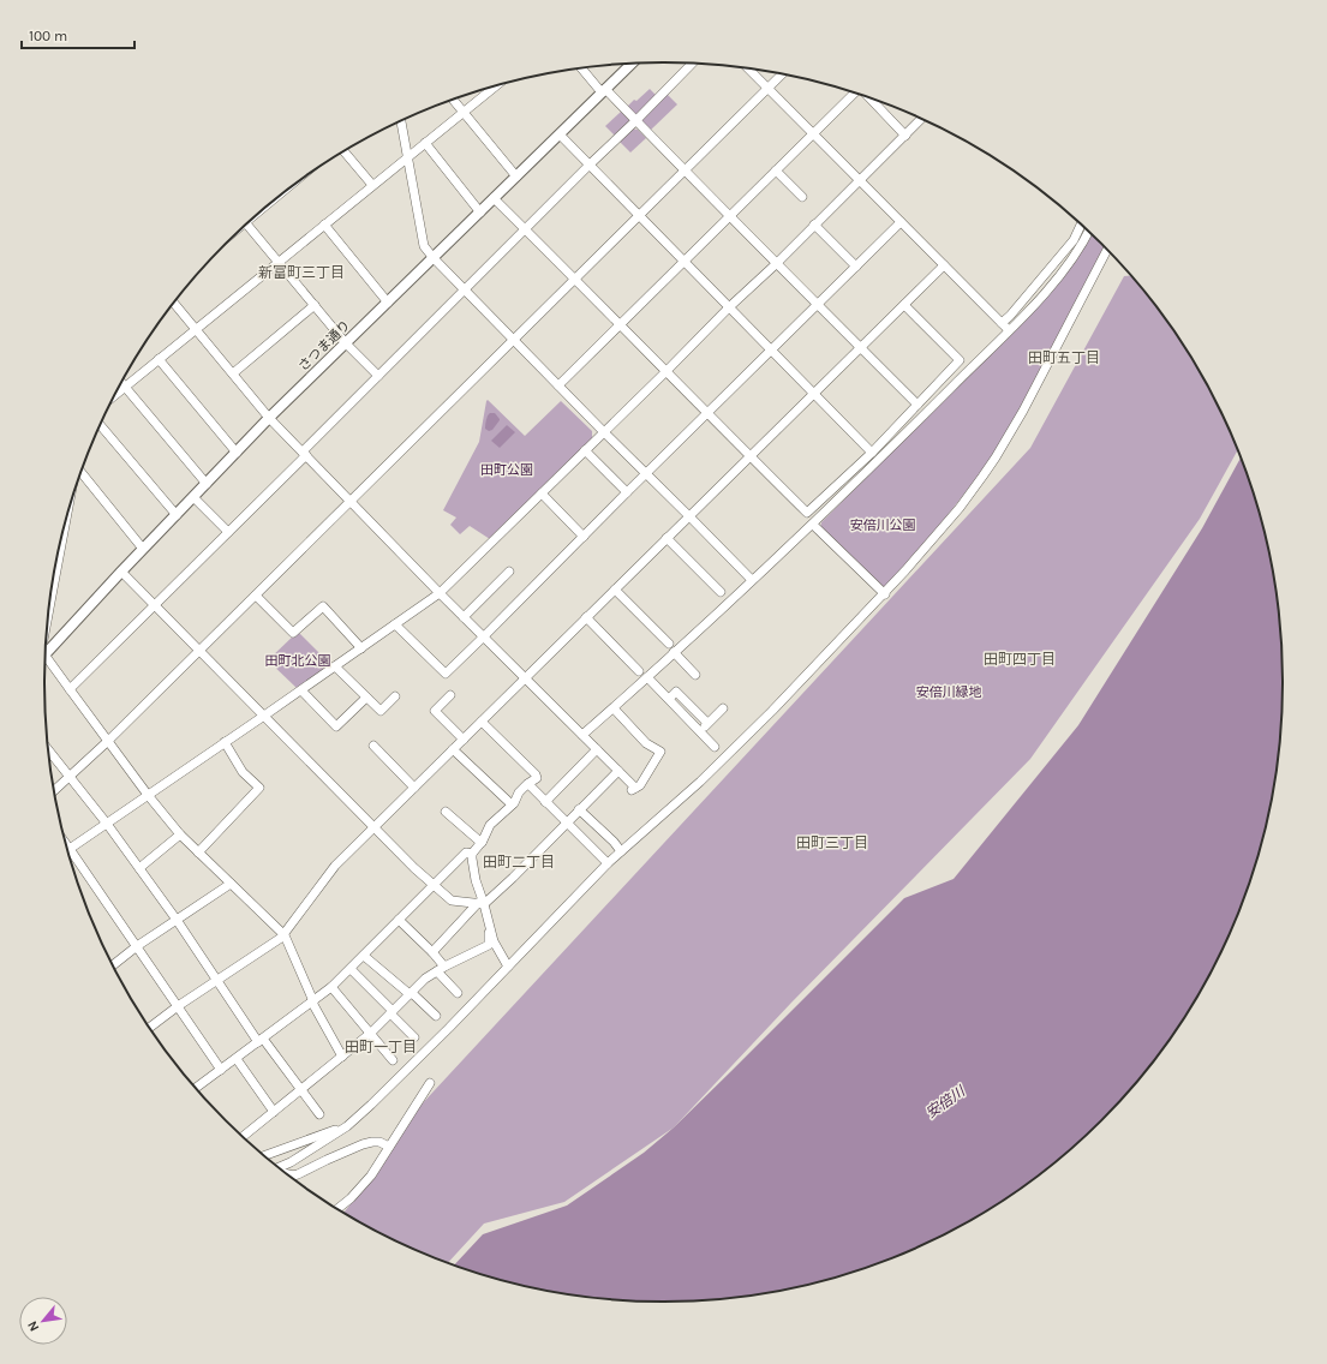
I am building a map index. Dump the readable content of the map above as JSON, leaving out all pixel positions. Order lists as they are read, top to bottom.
{
  "streets": {
    "main road": ["さつま通り"]
  },
  "districts": [
    "新富町三丁目",
    "田町五丁目",
    "田町四丁目",
    "田町三丁目",
    "田町二丁目",
    "田町一丁目"
  ],
  "water": ["安倍川"],
  "parks": [
    "田町公園",
    "安倍川公園",
    "田町北公園",
    "安倍川緑地"
  ],
  "scale_bar": "100 m",
  "north": "bottom left"
}
